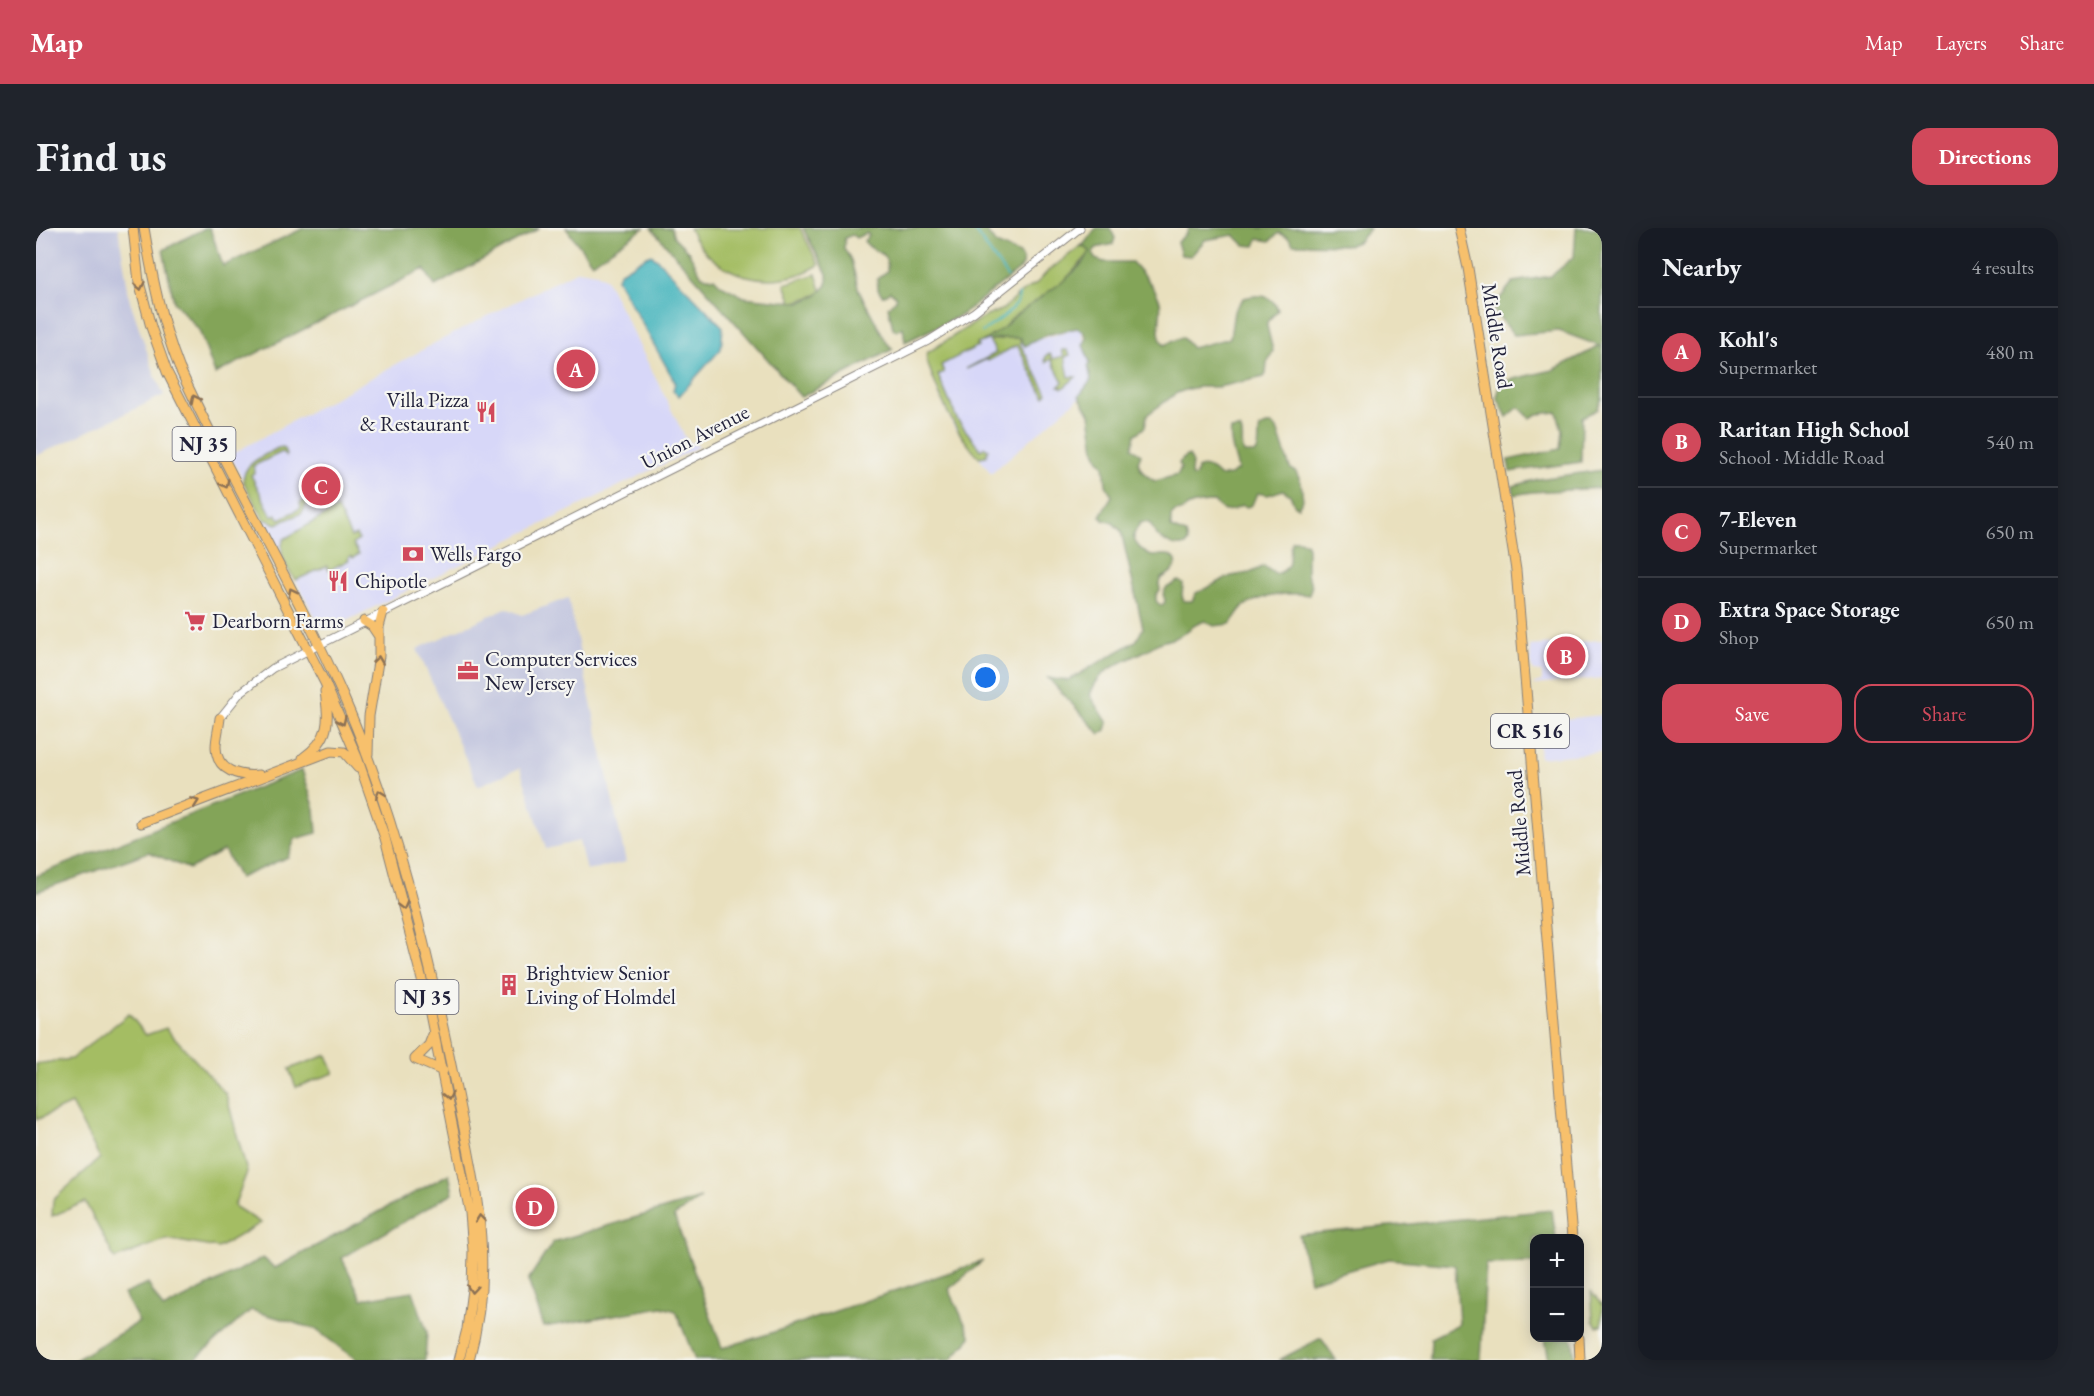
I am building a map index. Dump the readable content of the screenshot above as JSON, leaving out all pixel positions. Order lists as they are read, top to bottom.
{
  "streets": {
    "main road": ["Middle Road", "NJ 35", "CR 516"],
    "street": ["Union Avenue"]
  },
  "crossings": [
    ["Union Avenue", "NJ 35"]
  ],
  "places": {
    "restaurant": ["Villa Pizza & Restaurant", "Chipotle"],
    "bank": ["Wells Fargo"],
    "supermarket": ["Dearborn Farms"],
    "office": ["Computer Services New Jersey"],
    "building": ["Brightview Senior Living of Holmdel"]
  },
  "page": {
    "header": "Map",
    "nav": ["Map", "Layers", "Share"],
    "buttons": [
      "Directions",
      ["Save", "Share"]
    ],
    "title": "Find us",
    "heading": ["Nearby", "4 results"],
    "list": [
      {
        "mark": "A",
        "name": "Kohl's",
        "note": "Supermarket",
        "value": "480 m"
      },
      {
        "mark": "B",
        "name": "Raritan High School",
        "note": "School · Middle Road",
        "value": "540 m"
      },
      {
        "mark": "C",
        "name": "7-Eleven",
        "note": "Supermarket",
        "value": "650 m"
      },
      {
        "mark": "D",
        "name": "Extra Space Storage",
        "note": "Shop",
        "value": "650 m"
      }
    ],
    "pins": [
      "A",
      "C",
      "B",
      "D"
    ],
    "map_buttons": ["+", "−"]
  }
}
